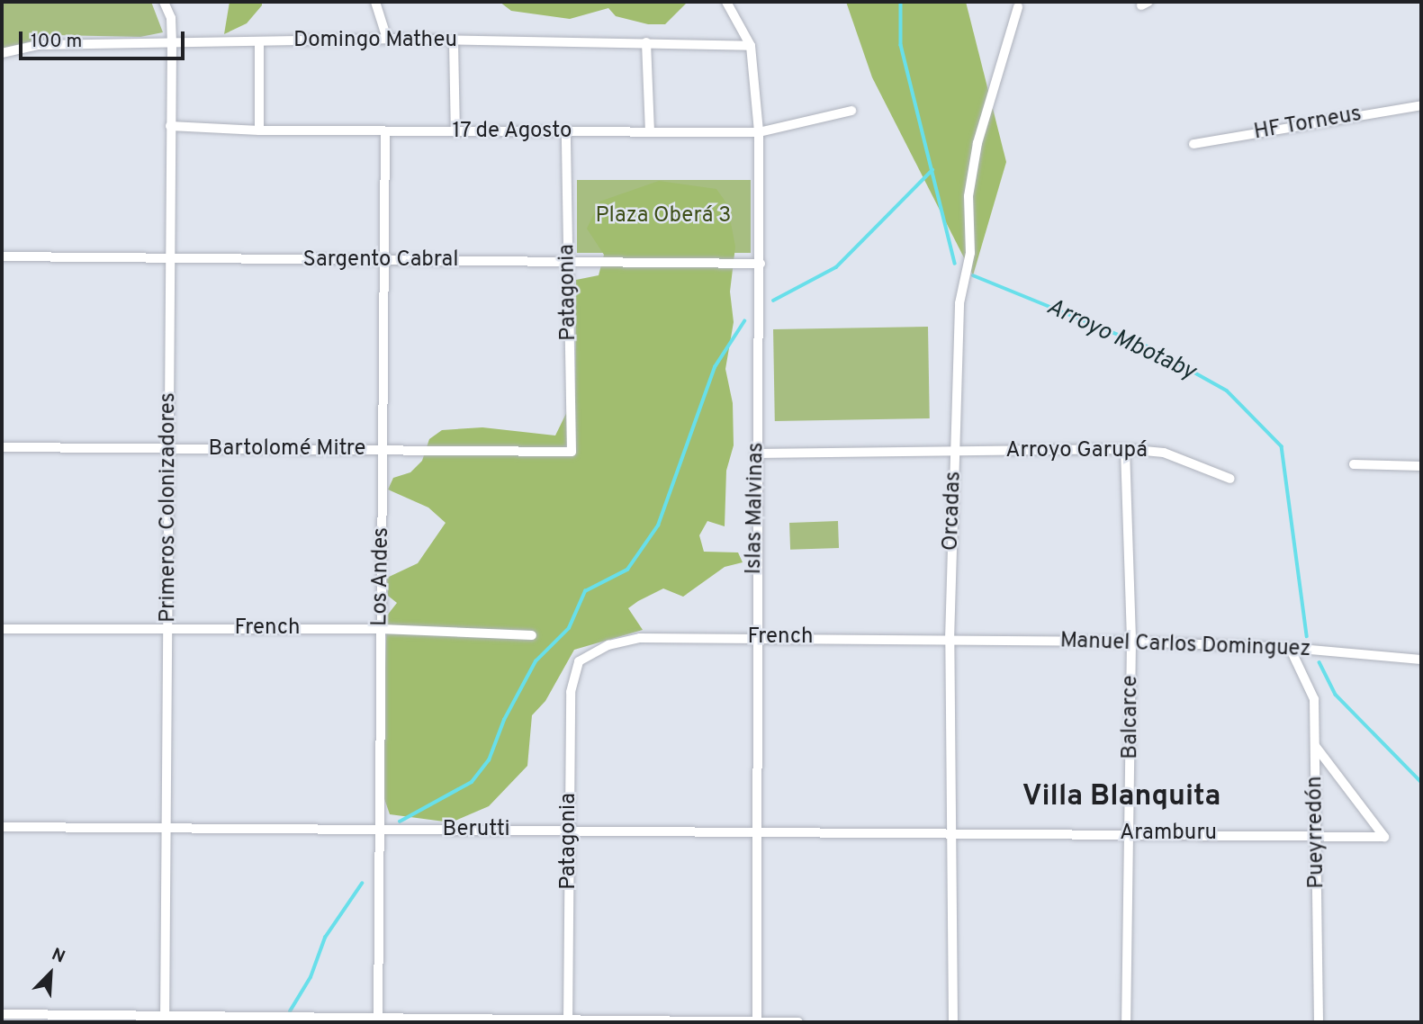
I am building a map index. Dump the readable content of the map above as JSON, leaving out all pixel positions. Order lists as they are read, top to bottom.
{
  "streets": {
    "street": [
      "Domingo Matheu",
      "HF Torneus",
      "17 de Agosto",
      "Sargento Cabral",
      "Patagonia",
      "Bartolomé Mitre",
      "Arroyo Garupá",
      "Primeros Colonizadores",
      "Islas Malvinas",
      "Orcadas",
      "Los Andes",
      "French",
      "Manuel Carlos Dominguez",
      "Balcarce",
      "Berutti",
      "Pueyrredón",
      "Aramburu"
    ]
  },
  "crossings": [
    ["Domingo Matheu", "Primeros Colonizadores"],
    ["Domingo Matheu", "Islas Malvinas"],
    ["17 de Agosto", "Patagonia"],
    ["17 de Agosto", "Primeros Colonizadores"],
    ["17 de Agosto", "Islas Malvinas"],
    ["17 de Agosto", "Los Andes"],
    ["Sargento Cabral", "Patagonia"],
    ["Sargento Cabral", "Primeros Colonizadores"],
    ["Sargento Cabral", "Islas Malvinas"],
    ["Sargento Cabral", "Los Andes"],
    ["Patagonia", "Bartolomé Mitre"],
    ["Patagonia", "French"],
    ["Patagonia", "Berutti"],
    ["Bartolomé Mitre", "Primeros Colonizadores"],
    ["Bartolomé Mitre", "Los Andes"],
    ["Arroyo Garupá", "Orcadas"],
    ["Arroyo Garupá", "Balcarce"],
    ["Primeros Colonizadores", "French"],
    ["Primeros Colonizadores", "Berutti"],
    ["Islas Malvinas", "French"],
    ["Islas Malvinas", "Berutti"],
    ["Orcadas", "French"],
    ["Orcadas", "Manuel Carlos Dominguez"],
    ["Orcadas", "Berutti"],
    ["Orcadas", "Aramburu"],
    ["Los Andes", "French"],
    ["Los Andes", "Berutti"],
    ["French", "Manuel Carlos Dominguez"],
    ["Manuel Carlos Dominguez", "Balcarce"],
    ["Manuel Carlos Dominguez", "Pueyrredón"],
    ["Balcarce", "Aramburu"],
    ["Berutti", "Aramburu"],
    ["Pueyrredón", "Aramburu"]
  ],
  "districts": ["Villa Blanquita"],
  "water": ["Arroyo Mbotaby"],
  "parks": ["Plaza Oberá 3"],
  "scale_bar": "100 m",
  "north": "top right"
}
